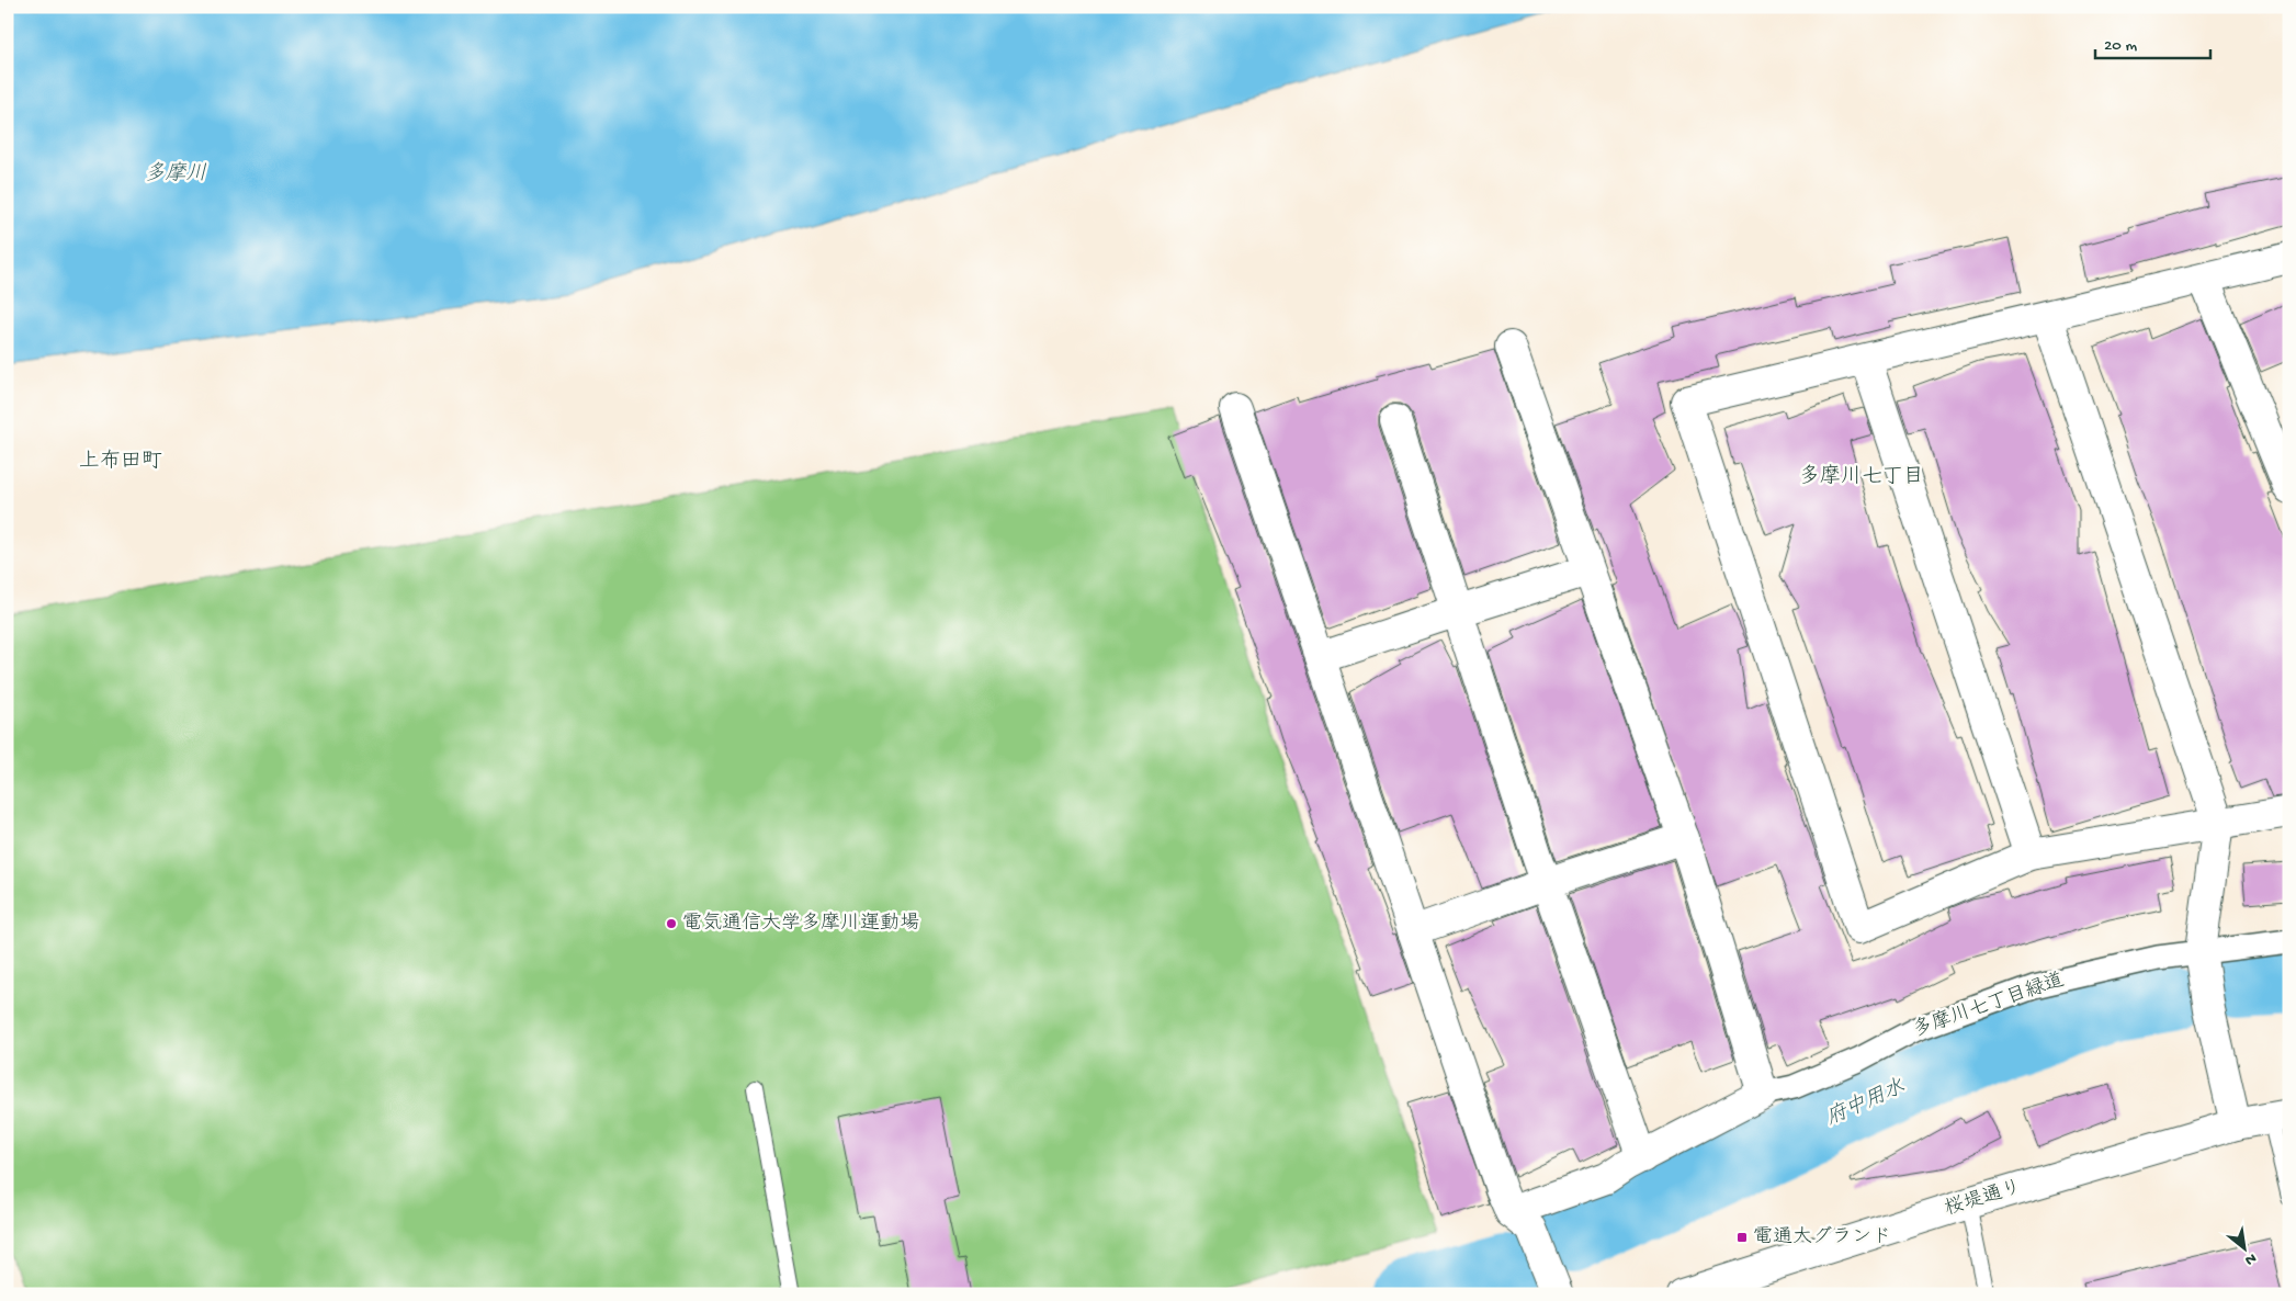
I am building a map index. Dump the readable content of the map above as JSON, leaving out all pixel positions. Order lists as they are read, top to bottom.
{
  "streets": {
    "street": ["多摩川七丁目緑道", "桜堤通り"]
  },
  "districts": ["上布田町", "多摩川七丁目"],
  "water": ["多摩川", "府中用水"],
  "places": {
    "other": ["電気通信大学多摩川運動場"],
    "transit": ["電通大グランド"]
  },
  "scale_bar": "20 m",
  "north": "bottom right"
}
